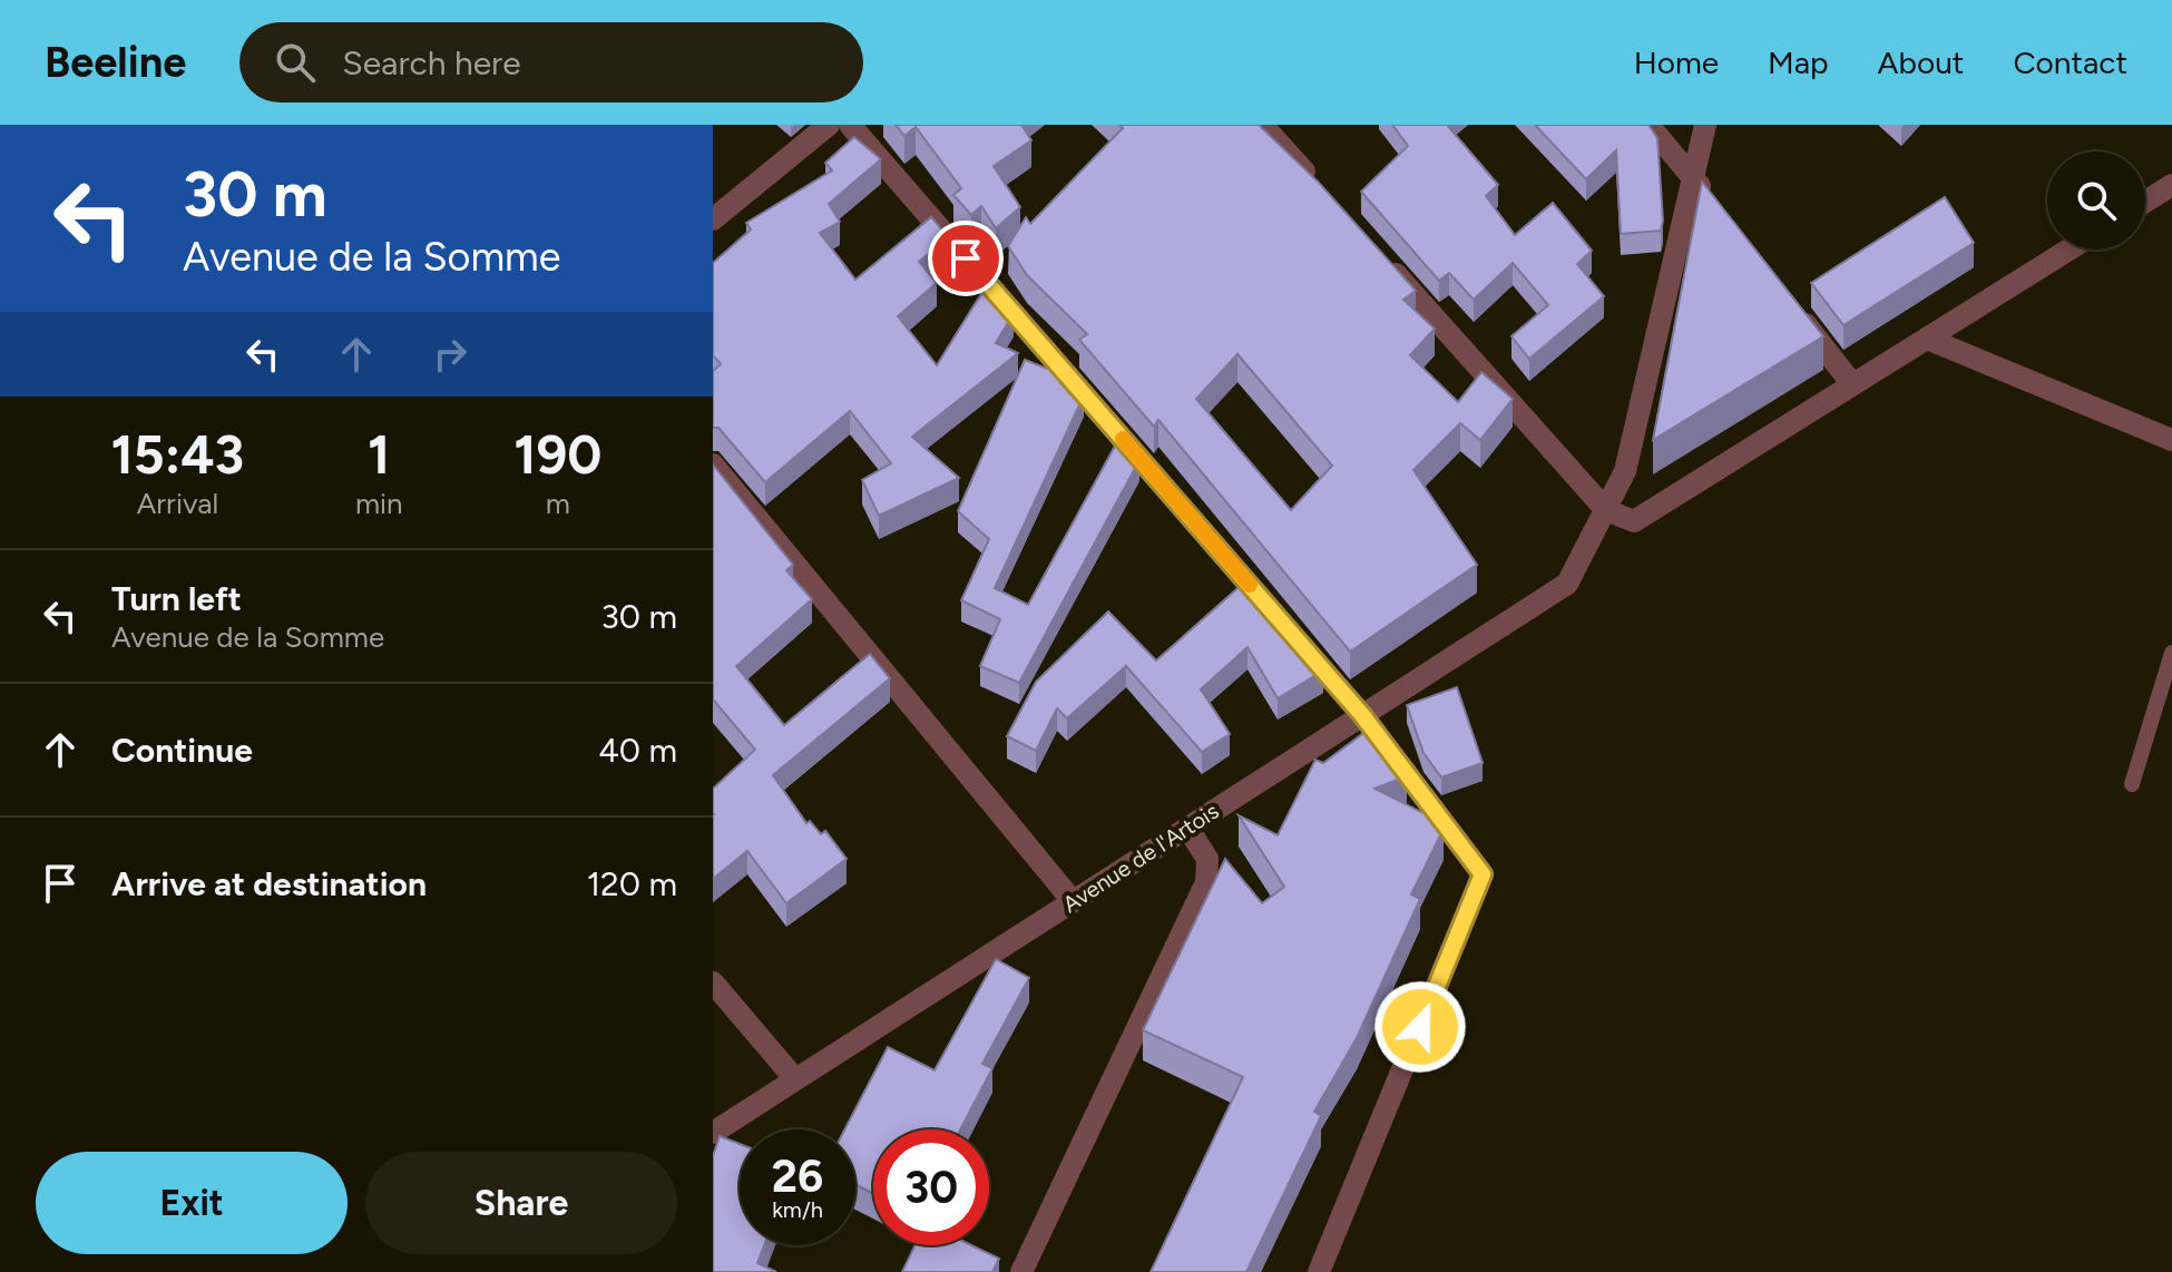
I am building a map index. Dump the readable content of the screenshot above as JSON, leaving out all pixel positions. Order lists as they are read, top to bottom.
{
  "streets": {
    "street": ["Avenue de l'Artois"]
  },
  "page": {
    "header": "Beeline",
    "search": "Search here",
    "nav": [
      "Home",
      "Map",
      "About",
      "Contact"
    ],
    "turn": ["30 m", "Avenue de la Somme"],
    "eta": [
      "15:43",
      "Arrival",
      "1",
      "min",
      "190",
      "m"
    ],
    "list": [
      {
        "name": "Turn left",
        "note": "Avenue de la Somme",
        "value": "30 m"
      },
      {
        "name": "Continue",
        "value": "40 m"
      },
      {
        "name": "Arrive at destination",
        "value": "120 m"
      }
    ],
    "speed": "26 km/h",
    "limit": "30",
    "buttons": ["Exit", "Share"]
  }
}
